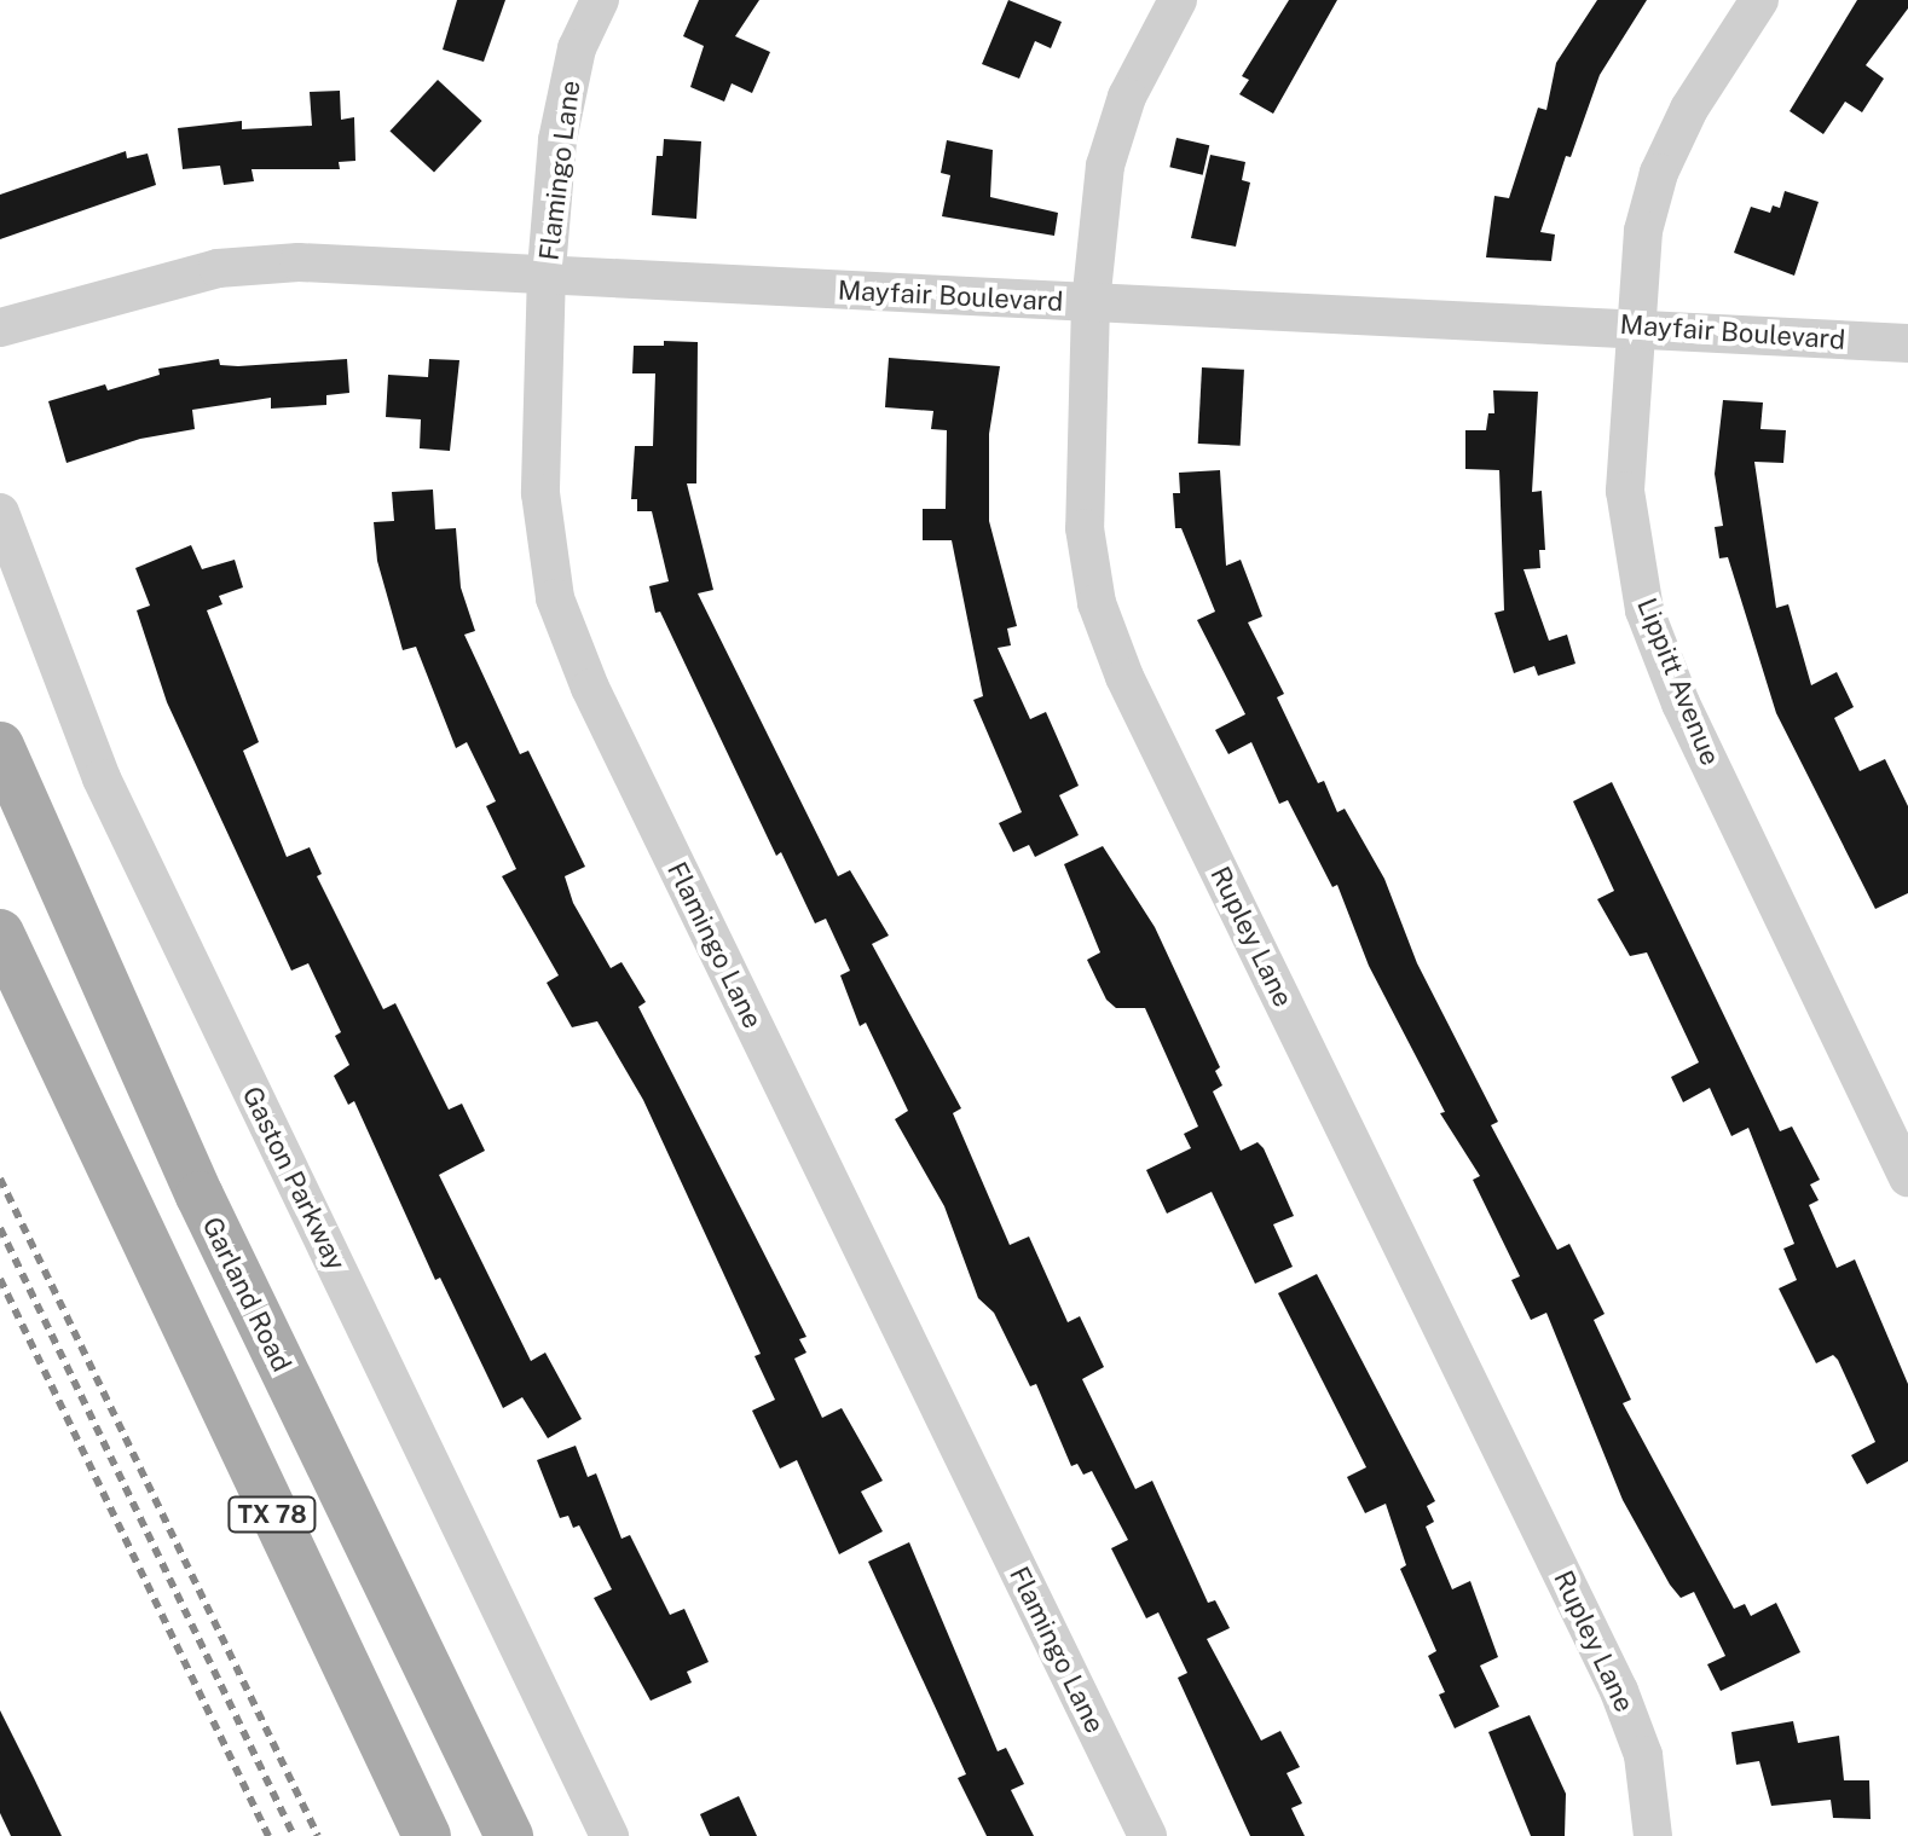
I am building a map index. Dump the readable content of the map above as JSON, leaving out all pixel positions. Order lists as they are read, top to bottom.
{
  "streets": {
    "main road": ["Garland Road", "TX 78"],
    "street": [
      "Flamingo Lane",
      "Mayfair Boulevard",
      "Lippitt Avenue",
      "Rupley Lane",
      "Gaston Parkway"
    ]
  },
  "crossings": [
    ["Flamingo Lane", "Mayfair Boulevard"],
    ["Mayfair Boulevard", "Lippitt Avenue"],
    ["Mayfair Boulevard", "Rupley Lane"]
  ]
}
